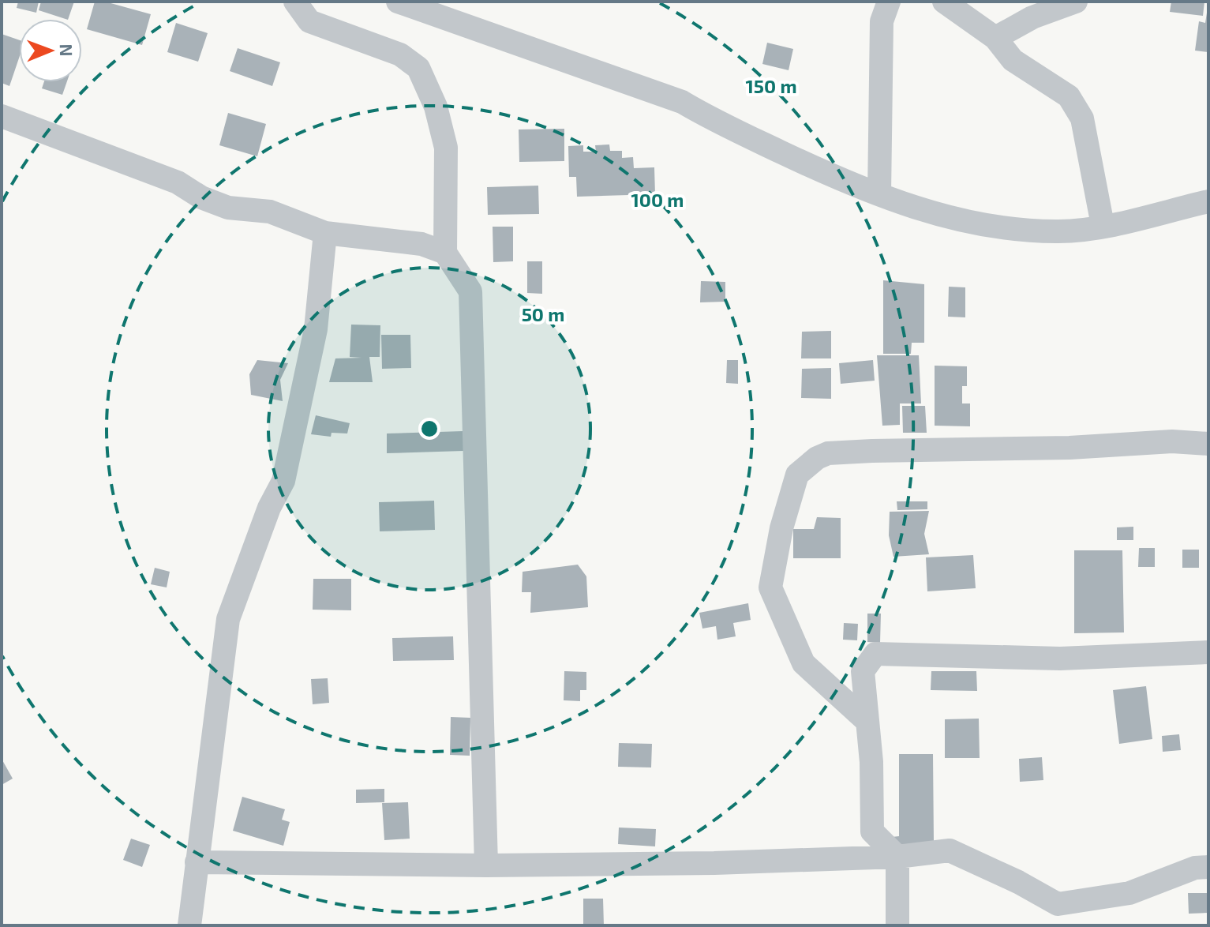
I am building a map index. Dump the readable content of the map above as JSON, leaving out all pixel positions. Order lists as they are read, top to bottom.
{
  "north": "right",
  "rings": ["150 m", "100 m", "50 m"]
}
